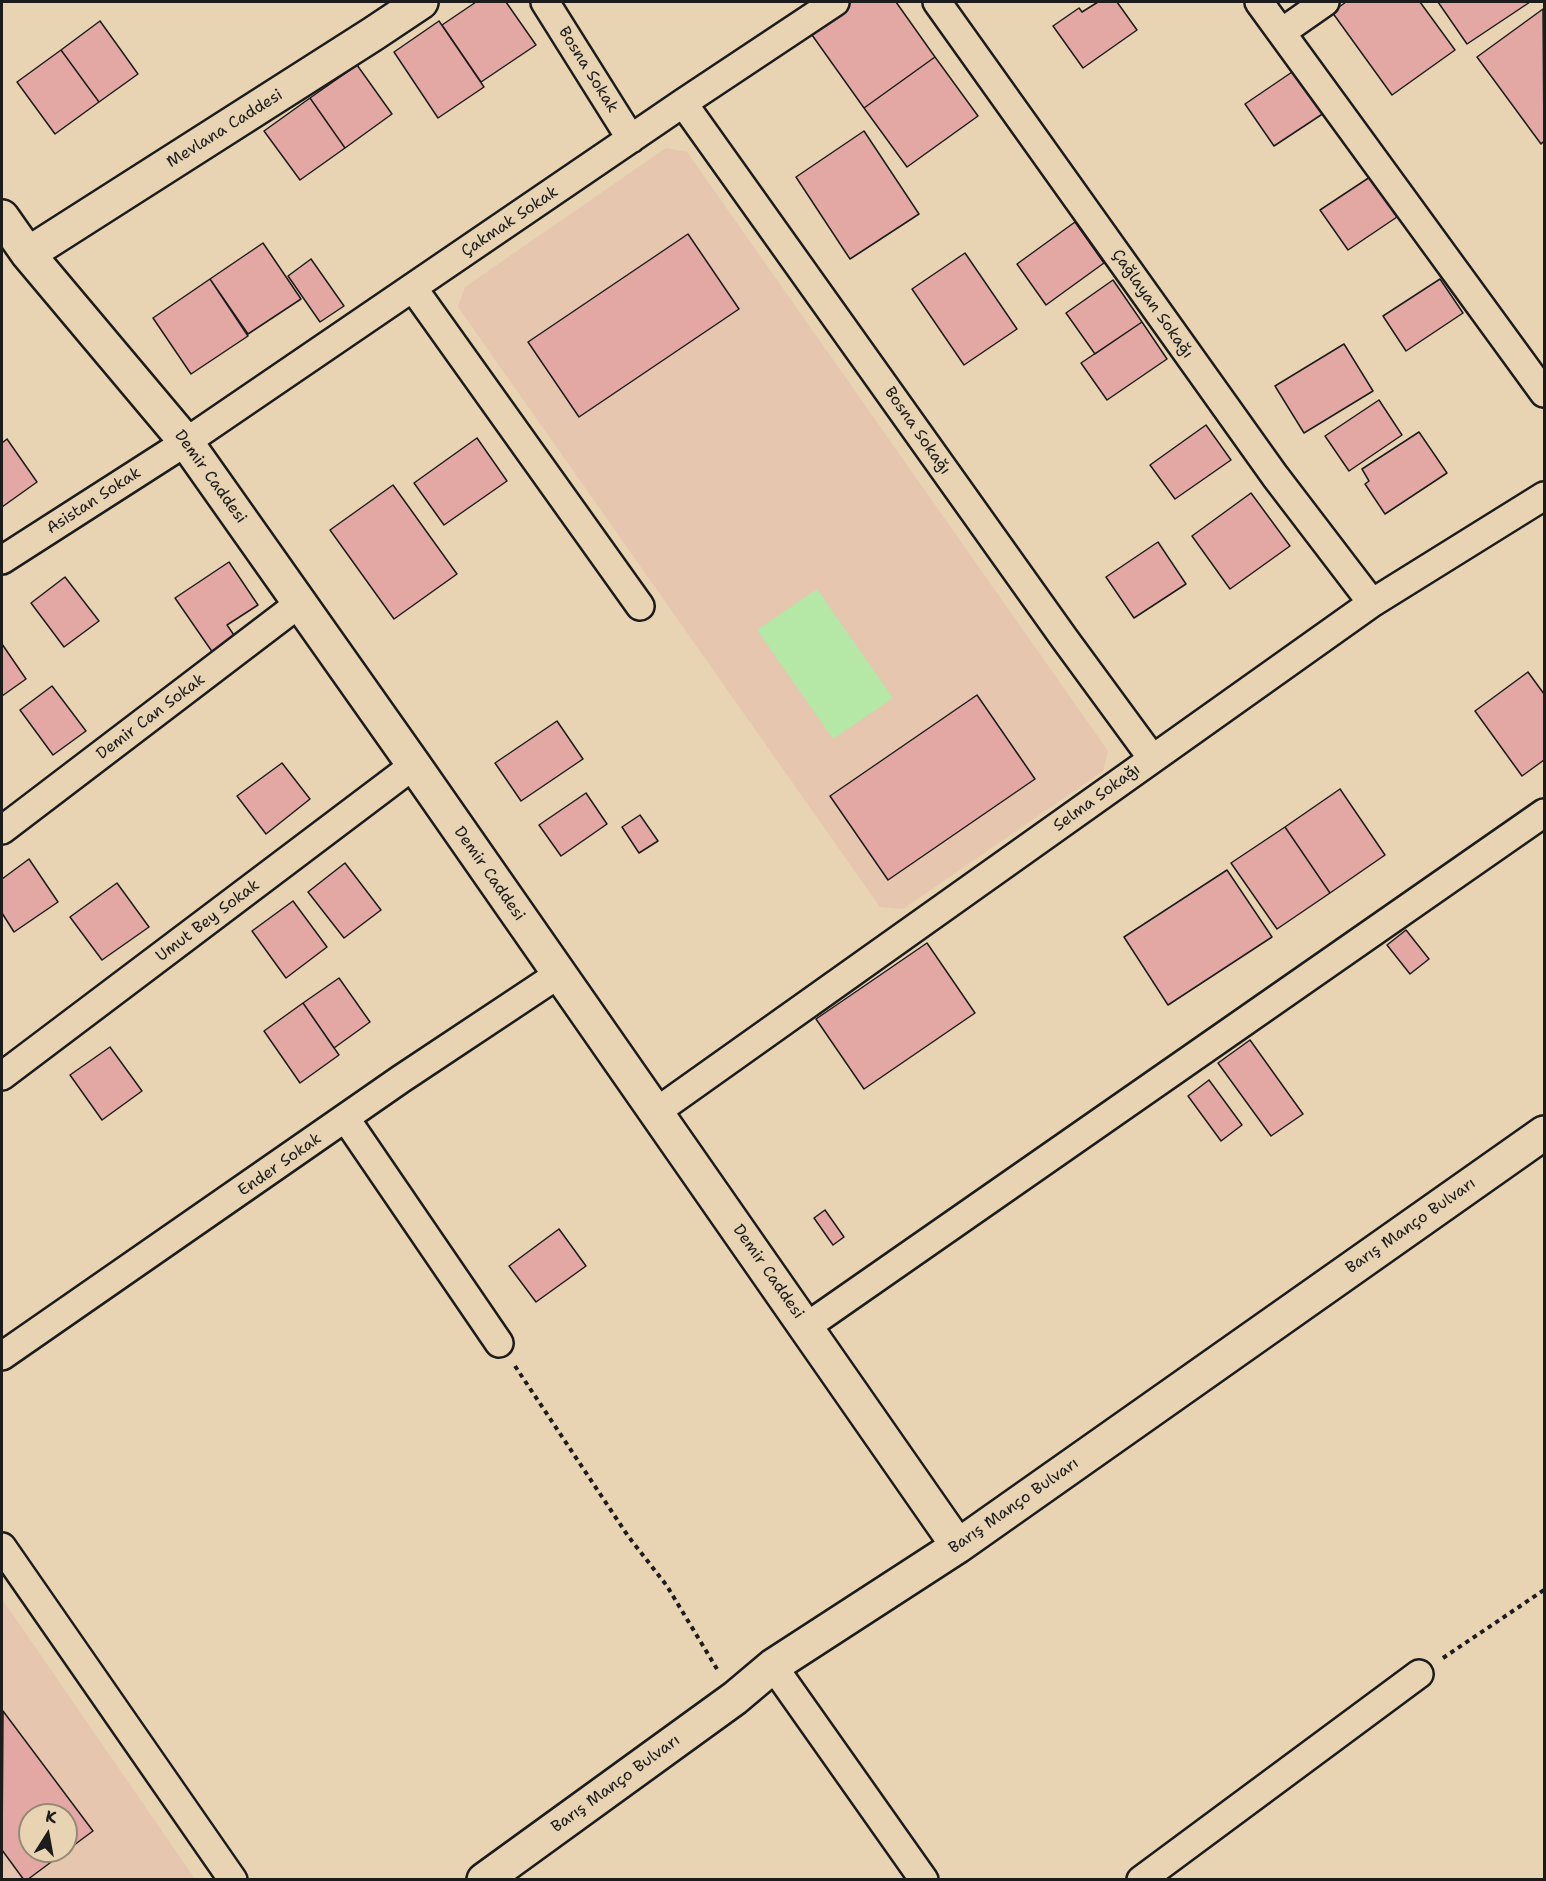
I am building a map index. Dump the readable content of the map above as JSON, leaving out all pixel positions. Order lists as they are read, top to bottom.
{
  "streets": {
    "street": [
      "Bosna Sokak",
      "Mevlana Caddesi",
      "Çakmak Sokak",
      "Çağlayan Sokağı",
      "Bosna Sokağı",
      "Demir Caddesi",
      "Asistan Sokak",
      "Demir Can Sokak",
      "Selma Sokağı",
      "Umut Bey Sokak",
      "Ender Sokak",
      "Barış Manço Bulvarı"
    ]
  },
  "crossings": [
    ["Bosna Sokak", "Çakmak Sokak"],
    ["Mevlana Caddesi", "Demir Caddesi"],
    ["Çakmak Sokak", "Bosna Sokağı"],
    ["Çakmak Sokak", "Demir Caddesi"],
    ["Çakmak Sokak", "Asistan Sokak"],
    ["Çağlayan Sokağı", "Selma Sokağı"],
    ["Bosna Sokağı", "Selma Sokağı"],
    ["Demir Caddesi", "Asistan Sokak"],
    ["Demir Caddesi", "Demir Can Sokak"],
    ["Demir Caddesi", "Selma Sokağı"],
    ["Demir Caddesi", "Umut Bey Sokak"],
    ["Demir Caddesi", "Ender Sokak"],
    ["Demir Caddesi", "Barış Manço Bulvarı"]
  ],
  "north": "top"
}
